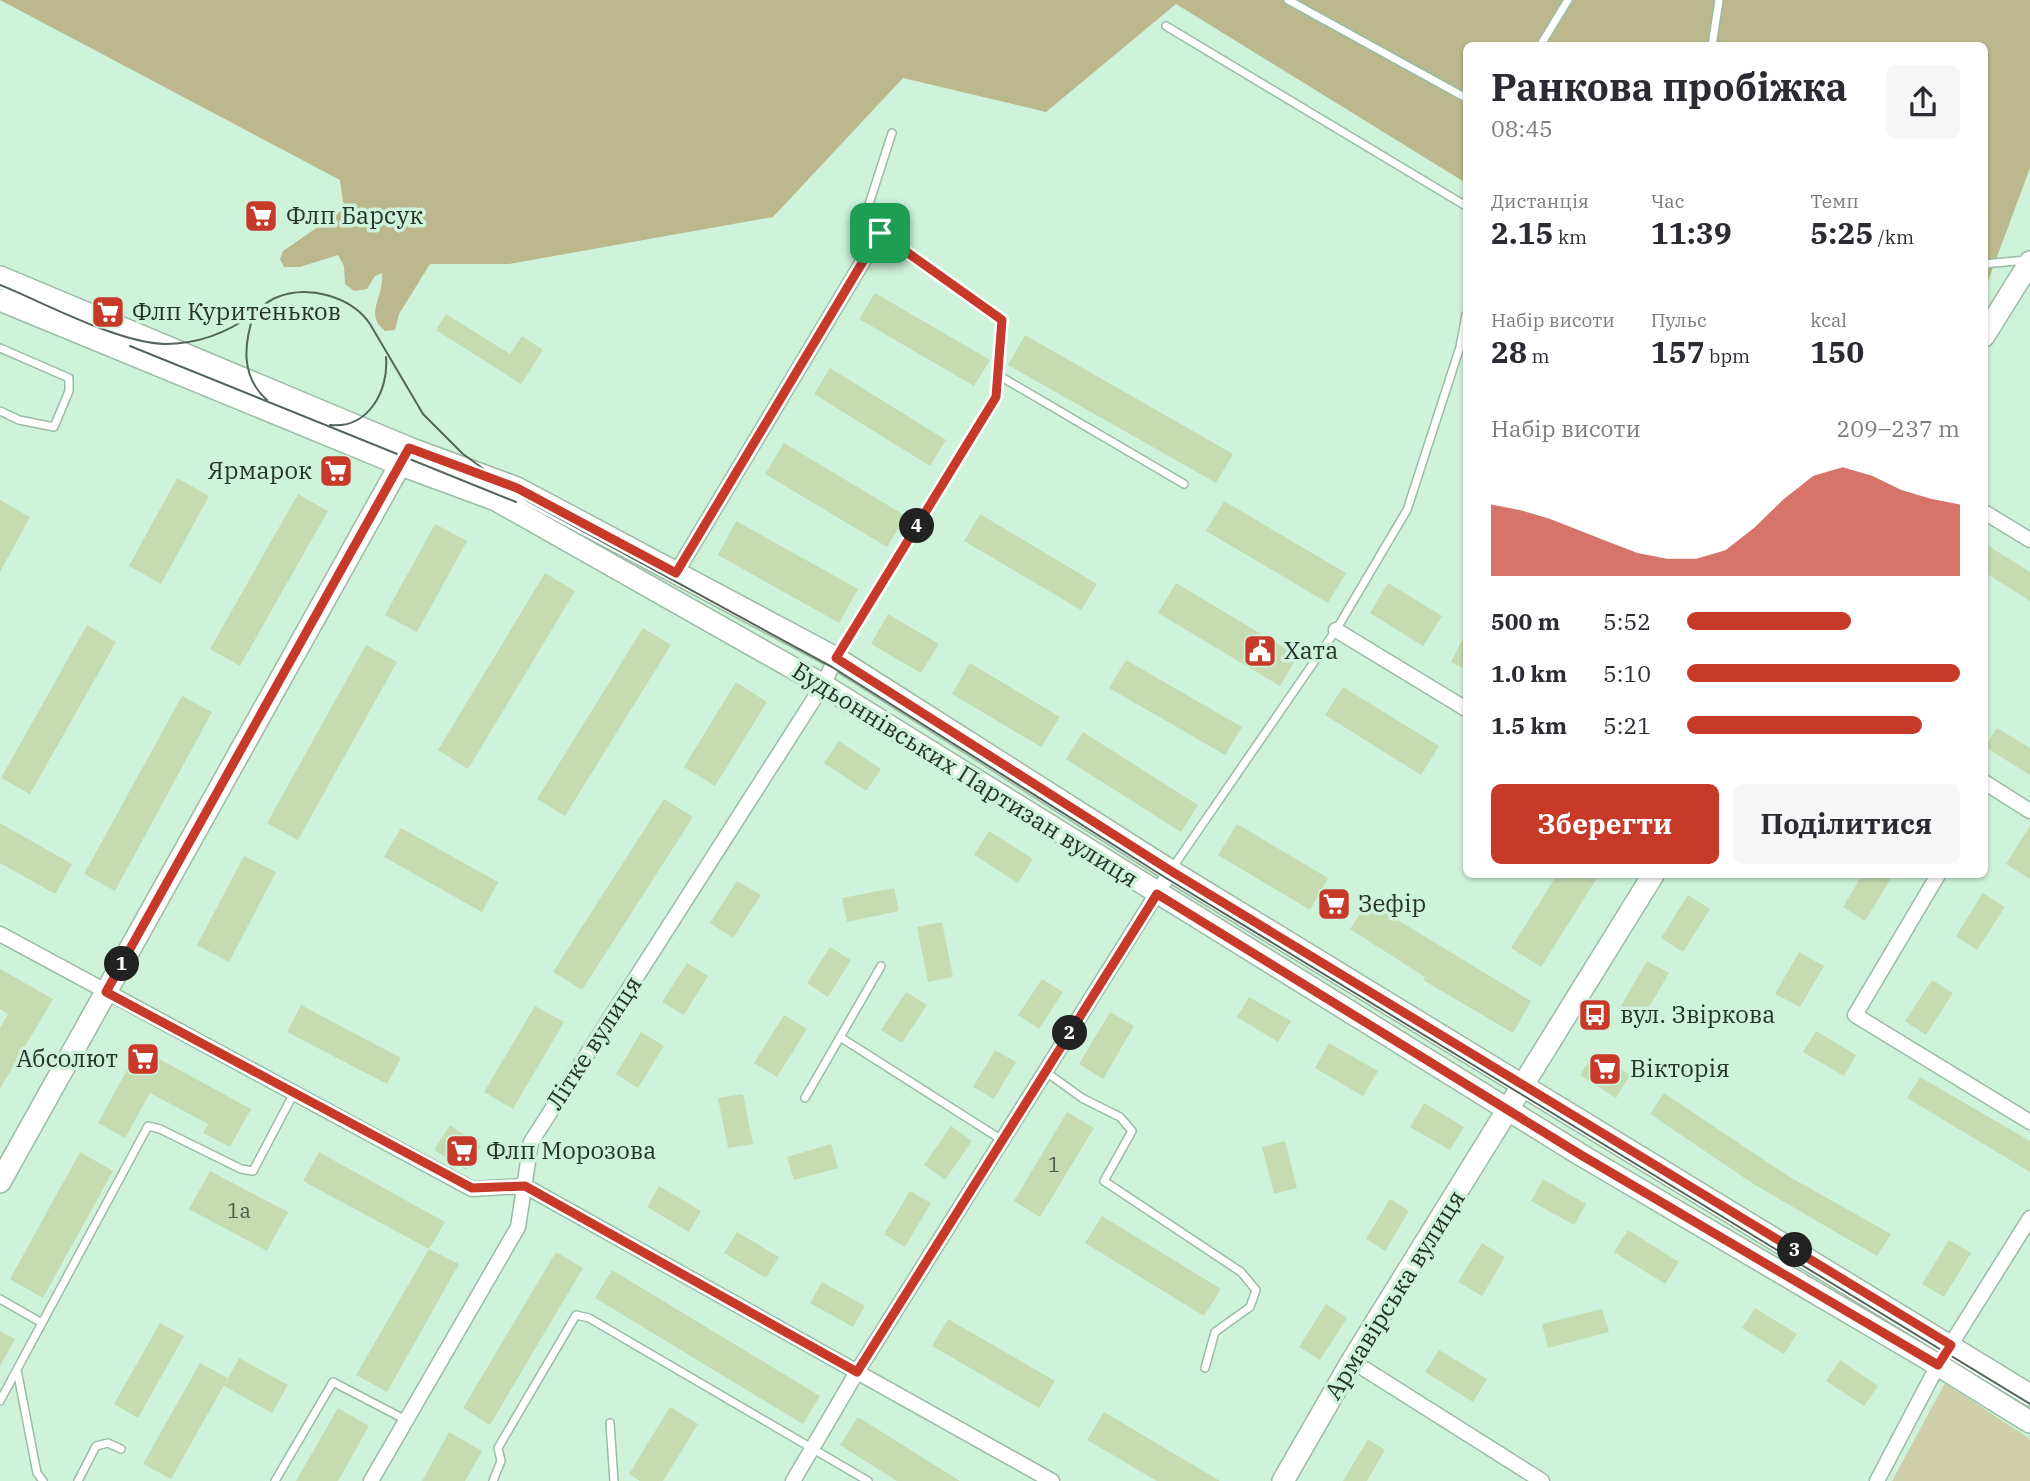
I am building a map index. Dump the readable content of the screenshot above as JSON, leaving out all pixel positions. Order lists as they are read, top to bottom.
{
  "streets": {
    "main road": ["Будьоннівських Партизан вулиця", "Армавірська вулиця"],
    "street": ["Літке вулиця"]
  },
  "crossings": [
    ["Будьоннівських Партизан вулиця", "Літке вулиця"],
    ["Будьоннівських Партизан вулиця", "Армавірська вулиця"]
  ],
  "places": {
    "supermarket": [
      "Флп Барсук",
      "Флп Куритеньков",
      "Ярмарок",
      "Зефір",
      "Абсолют",
      "Вікторія",
      "Флп Морозова"
    ],
    "public building": ["Хата"],
    "bus stop": ["вул. Звіркова"]
  },
  "house_numbers": ["1", "1а"],
  "page": {
    "heading": ["Ранкова пробіжка", "08:45"],
    "stats": [
      ["Дистанція", "2.15 km"],
      ["Час", "11:39"],
      ["Темп", "5:25 /km"],
      ["Набір висоти", "28 m"],
      ["Пульс", "157 bpm"],
      ["kcal", "150"]
    ],
    "chart": ["Набір висоти", "209–237 m"],
    "pins": [
      "4",
      "1",
      "2",
      "3"
    ],
    "list": [
      {
        "name": "500 m",
        "note": "5:52"
      },
      {
        "name": "1.0 km",
        "note": "5:10"
      },
      {
        "name": "1.5 km",
        "note": "5:21"
      }
    ],
    "buttons": ["Зберегти", "Поділитися"]
  }
}
